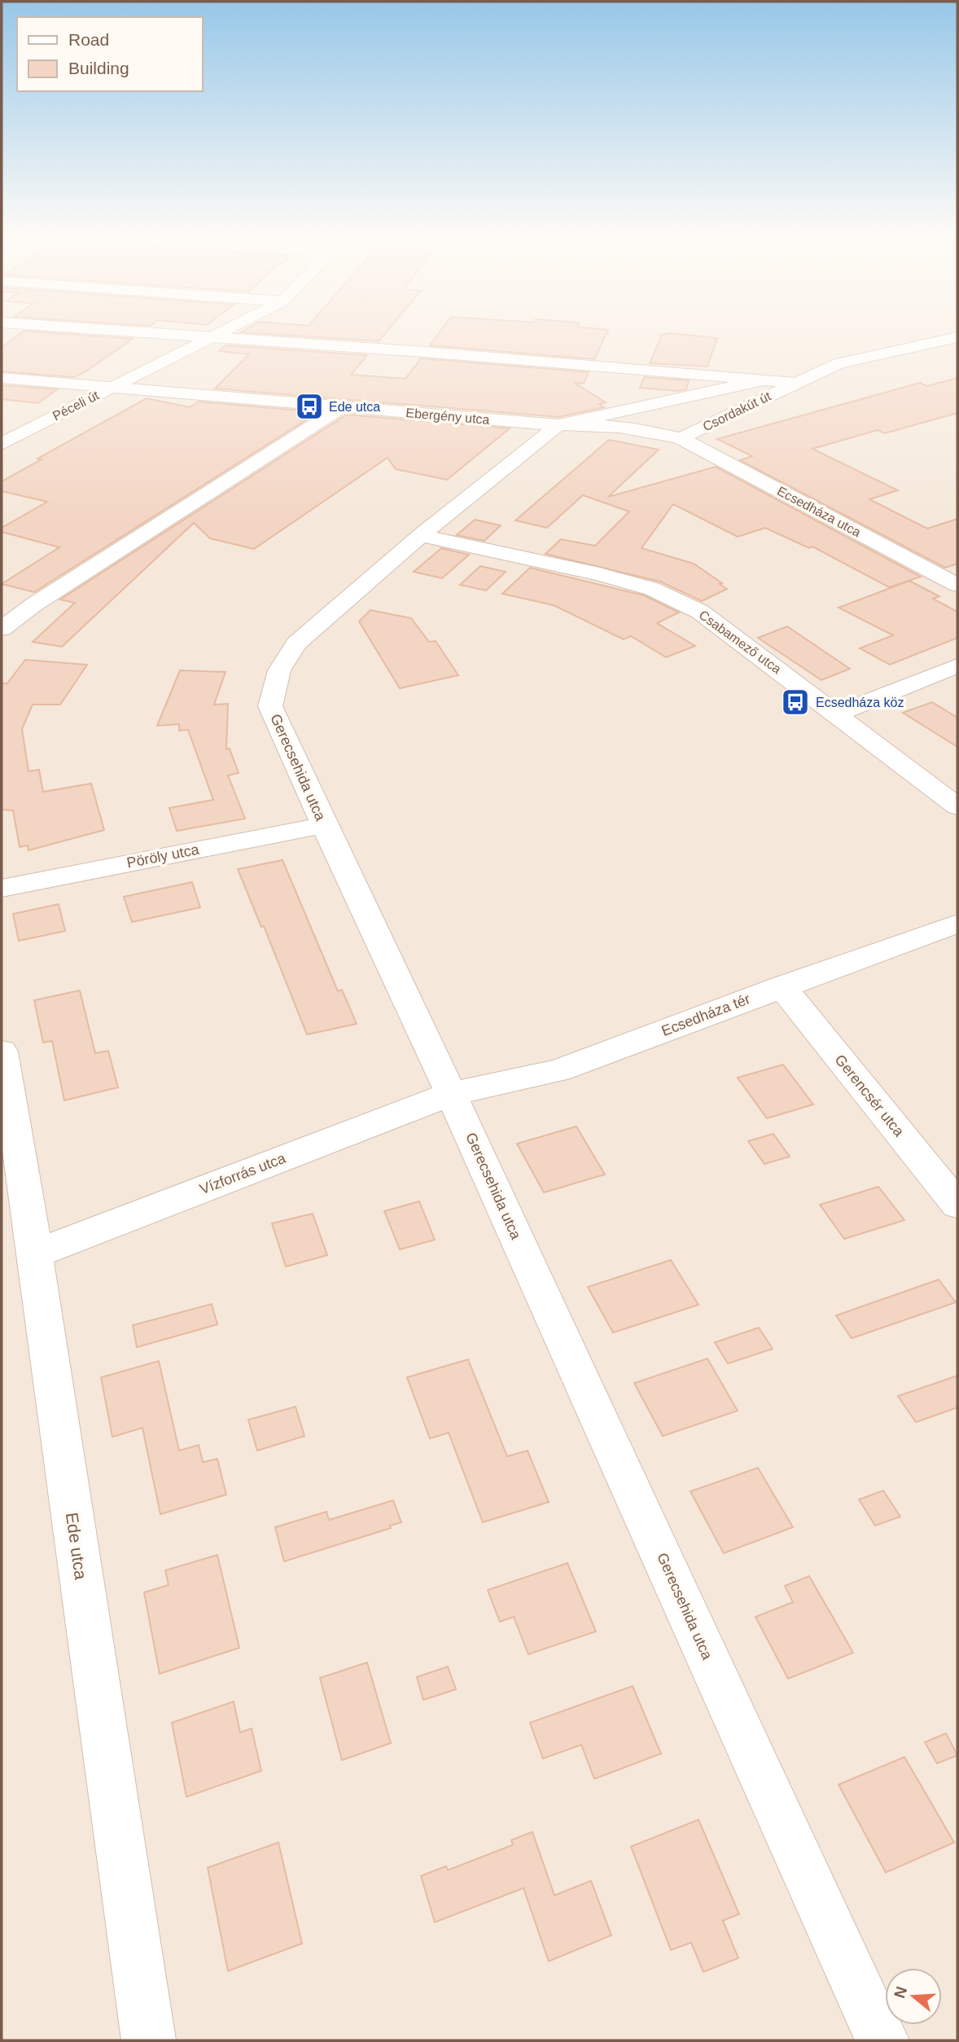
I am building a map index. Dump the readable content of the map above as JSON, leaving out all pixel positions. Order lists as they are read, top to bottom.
{
  "streets": {
    "street": [
      "Péceli út",
      "Csordakút út",
      "Ebergény utca",
      "Ecsedháza utca",
      "Csabamező utca",
      "Gerecsehida utca",
      "Pöröly utca",
      "Ecsedháza tér",
      "Gerencsér utca",
      "Vízforrás utca",
      "Ede utca"
    ]
  },
  "crossings": [
    ["Péceli út", "Ebergény utca"],
    ["Csordakút út", "Ebergény utca"],
    ["Csordakút út", "Ecsedháza utca"],
    ["Ebergény utca", "Ecsedháza utca"],
    ["Ebergény utca", "Gerecsehida utca"],
    ["Csabamező utca", "Gerecsehida utca"],
    ["Gerecsehida utca", "Pöröly utca"],
    ["Gerecsehida utca", "Ecsedháza tér"],
    ["Gerecsehida utca", "Vízforrás utca"],
    ["Ecsedháza tér", "Gerencsér utca"],
    ["Ecsedháza tér", "Vízforrás utca"],
    ["Vízforrás utca", "Ede utca"]
  ],
  "places": {
    "bus stop": ["Ede utca", "Ecsedháza köz"]
  },
  "legend": ["Road", "Building"],
  "north": "left"
}
